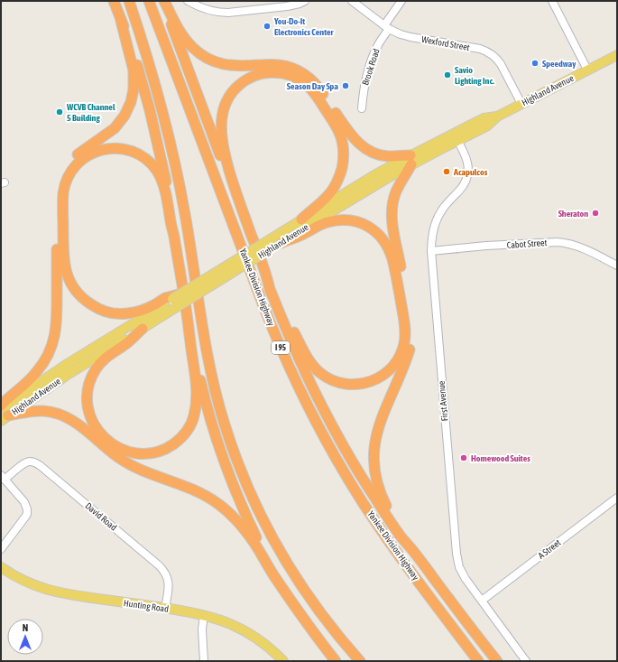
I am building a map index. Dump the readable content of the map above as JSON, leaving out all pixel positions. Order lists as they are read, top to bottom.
{
  "streets": {
    "highway": ["Yankee Division Highway", "I 95"],
    "main road": ["Highland Avenue", "Hunting Road"],
    "street": [
      "Wexford Street",
      "Brook Road",
      "Cabot Street",
      "First Avenue",
      "David Road",
      "A Street"
    ]
  },
  "crossings": [
    ["Wexford Street", "Brook Road"],
    ["Wexford Street", "Highland Avenue"],
    ["Highland Avenue", "First Avenue"],
    ["Cabot Street", "First Avenue"],
    ["First Avenue", "A Street"],
    ["David Road", "Hunting Road"]
  ],
  "places": [
    "You-Do-It Electronics Center",
    "Speedway",
    "Savio Lighting Inc.",
    "Season Day Spa",
    "WCVB Channel 5 Building",
    "Acapulcos",
    "Sheraton",
    "Homewood Suites"
  ],
  "north": "top"
}
